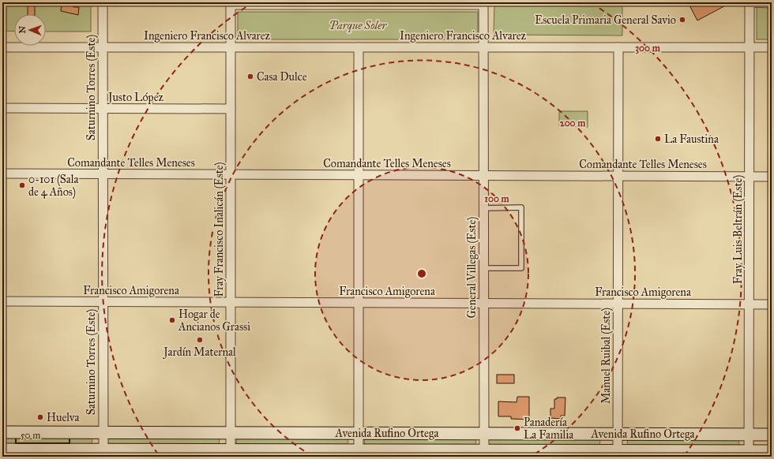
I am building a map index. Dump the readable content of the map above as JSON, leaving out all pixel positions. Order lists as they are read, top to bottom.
{
  "streets": {
    "main road": ["Avenida Rufino Ortega"],
    "street": [
      "Ingeniero Francisco Alvarez",
      "Saturnino Torres (Este)",
      "Justo López",
      "Comandante Telles Meneses",
      "Fray Francisco Inalicán (Este)",
      "Fray Luis Beltrán (Este)",
      "General Villegas (Este)",
      "Francisco Amigorena",
      "Manuel Ruibal (Este)"
    ]
  },
  "crossings": [
    ["Ingeniero Francisco Alvarez", "Saturnino Torres (Este)"],
    ["Ingeniero Francisco Alvarez", "Fray Francisco Inalicán (Este)"],
    ["Ingeniero Francisco Alvarez", "Fray Luis Beltrán (Este)"],
    ["Ingeniero Francisco Alvarez", "General Villegas (Este)"],
    ["Ingeniero Francisco Alvarez", "Manuel Ruibal (Este)"],
    ["Saturnino Torres (Este)", "Justo López"],
    ["Saturnino Torres (Este)", "Comandante Telles Meneses"],
    ["Saturnino Torres (Este)", "Francisco Amigorena"],
    ["Saturnino Torres (Este)", "Avenida Rufino Ortega"],
    ["Justo López", "Fray Francisco Inalicán (Este)"],
    ["Comandante Telles Meneses", "Fray Francisco Inalicán (Este)"],
    ["Comandante Telles Meneses", "Fray Luis Beltrán (Este)"],
    ["Comandante Telles Meneses", "General Villegas (Este)"],
    ["Comandante Telles Meneses", "Manuel Ruibal (Este)"],
    ["Fray Francisco Inalicán (Este)", "Francisco Amigorena"],
    ["Fray Francisco Inalicán (Este)", "Avenida Rufino Ortega"],
    ["Fray Luis Beltrán (Este)", "Francisco Amigorena"],
    ["Fray Luis Beltrán (Este)", "Avenida Rufino Ortega"],
    ["General Villegas (Este)", "Francisco Amigorena"],
    ["General Villegas (Este)", "Avenida Rufino Ortega"],
    ["Francisco Amigorena", "Manuel Ruibal (Este)"],
    ["Manuel Ruibal (Este)", "Avenida Rufino Ortega"]
  ],
  "parks": ["Parque Soler"],
  "places": [
    "Escuela Primaria General Savio",
    "Casa Dulce",
    "La Faustina",
    "0-101 (Sala de 4 Años)",
    "Hogar de Ancianos Grassi",
    "Jardín Maternal",
    "Huelva",
    "Panadería La Familia"
  ],
  "scale_bar": "50 m",
  "north": "left",
  "rings": ["300 m", "200 m", "100 m"]
}
